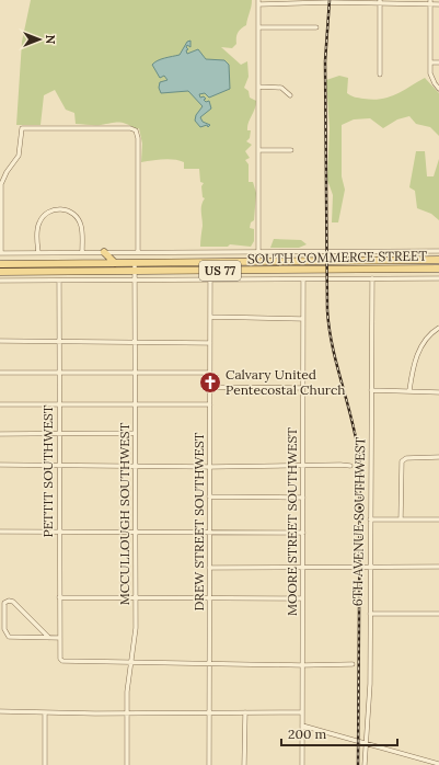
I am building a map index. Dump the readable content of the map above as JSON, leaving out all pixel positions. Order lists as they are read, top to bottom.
{
  "streets": {
    "main road": ["SOUTH COMMERCE STREET", "US 77"],
    "street": [
      "PETTIT SOUTHWEST",
      "MCCULLOUGH SOUTHWEST",
      "DREW STREET SOUTHWEST",
      "MOORE STREET SOUTHWEST",
      "6TH AVENUE SOUTHWEST"
    ]
  },
  "crossings": [
    ["SOUTH COMMERCE STREET", "MCCULLOUGH SOUTHWEST"],
    ["PETTIT SOUTHWEST", "MCCULLOUGH SOUTHWEST"]
  ],
  "places": {
    "church": ["Calvary United Pentecostal Church"]
  },
  "scale_bar": "200 m",
  "north": "right"
}
